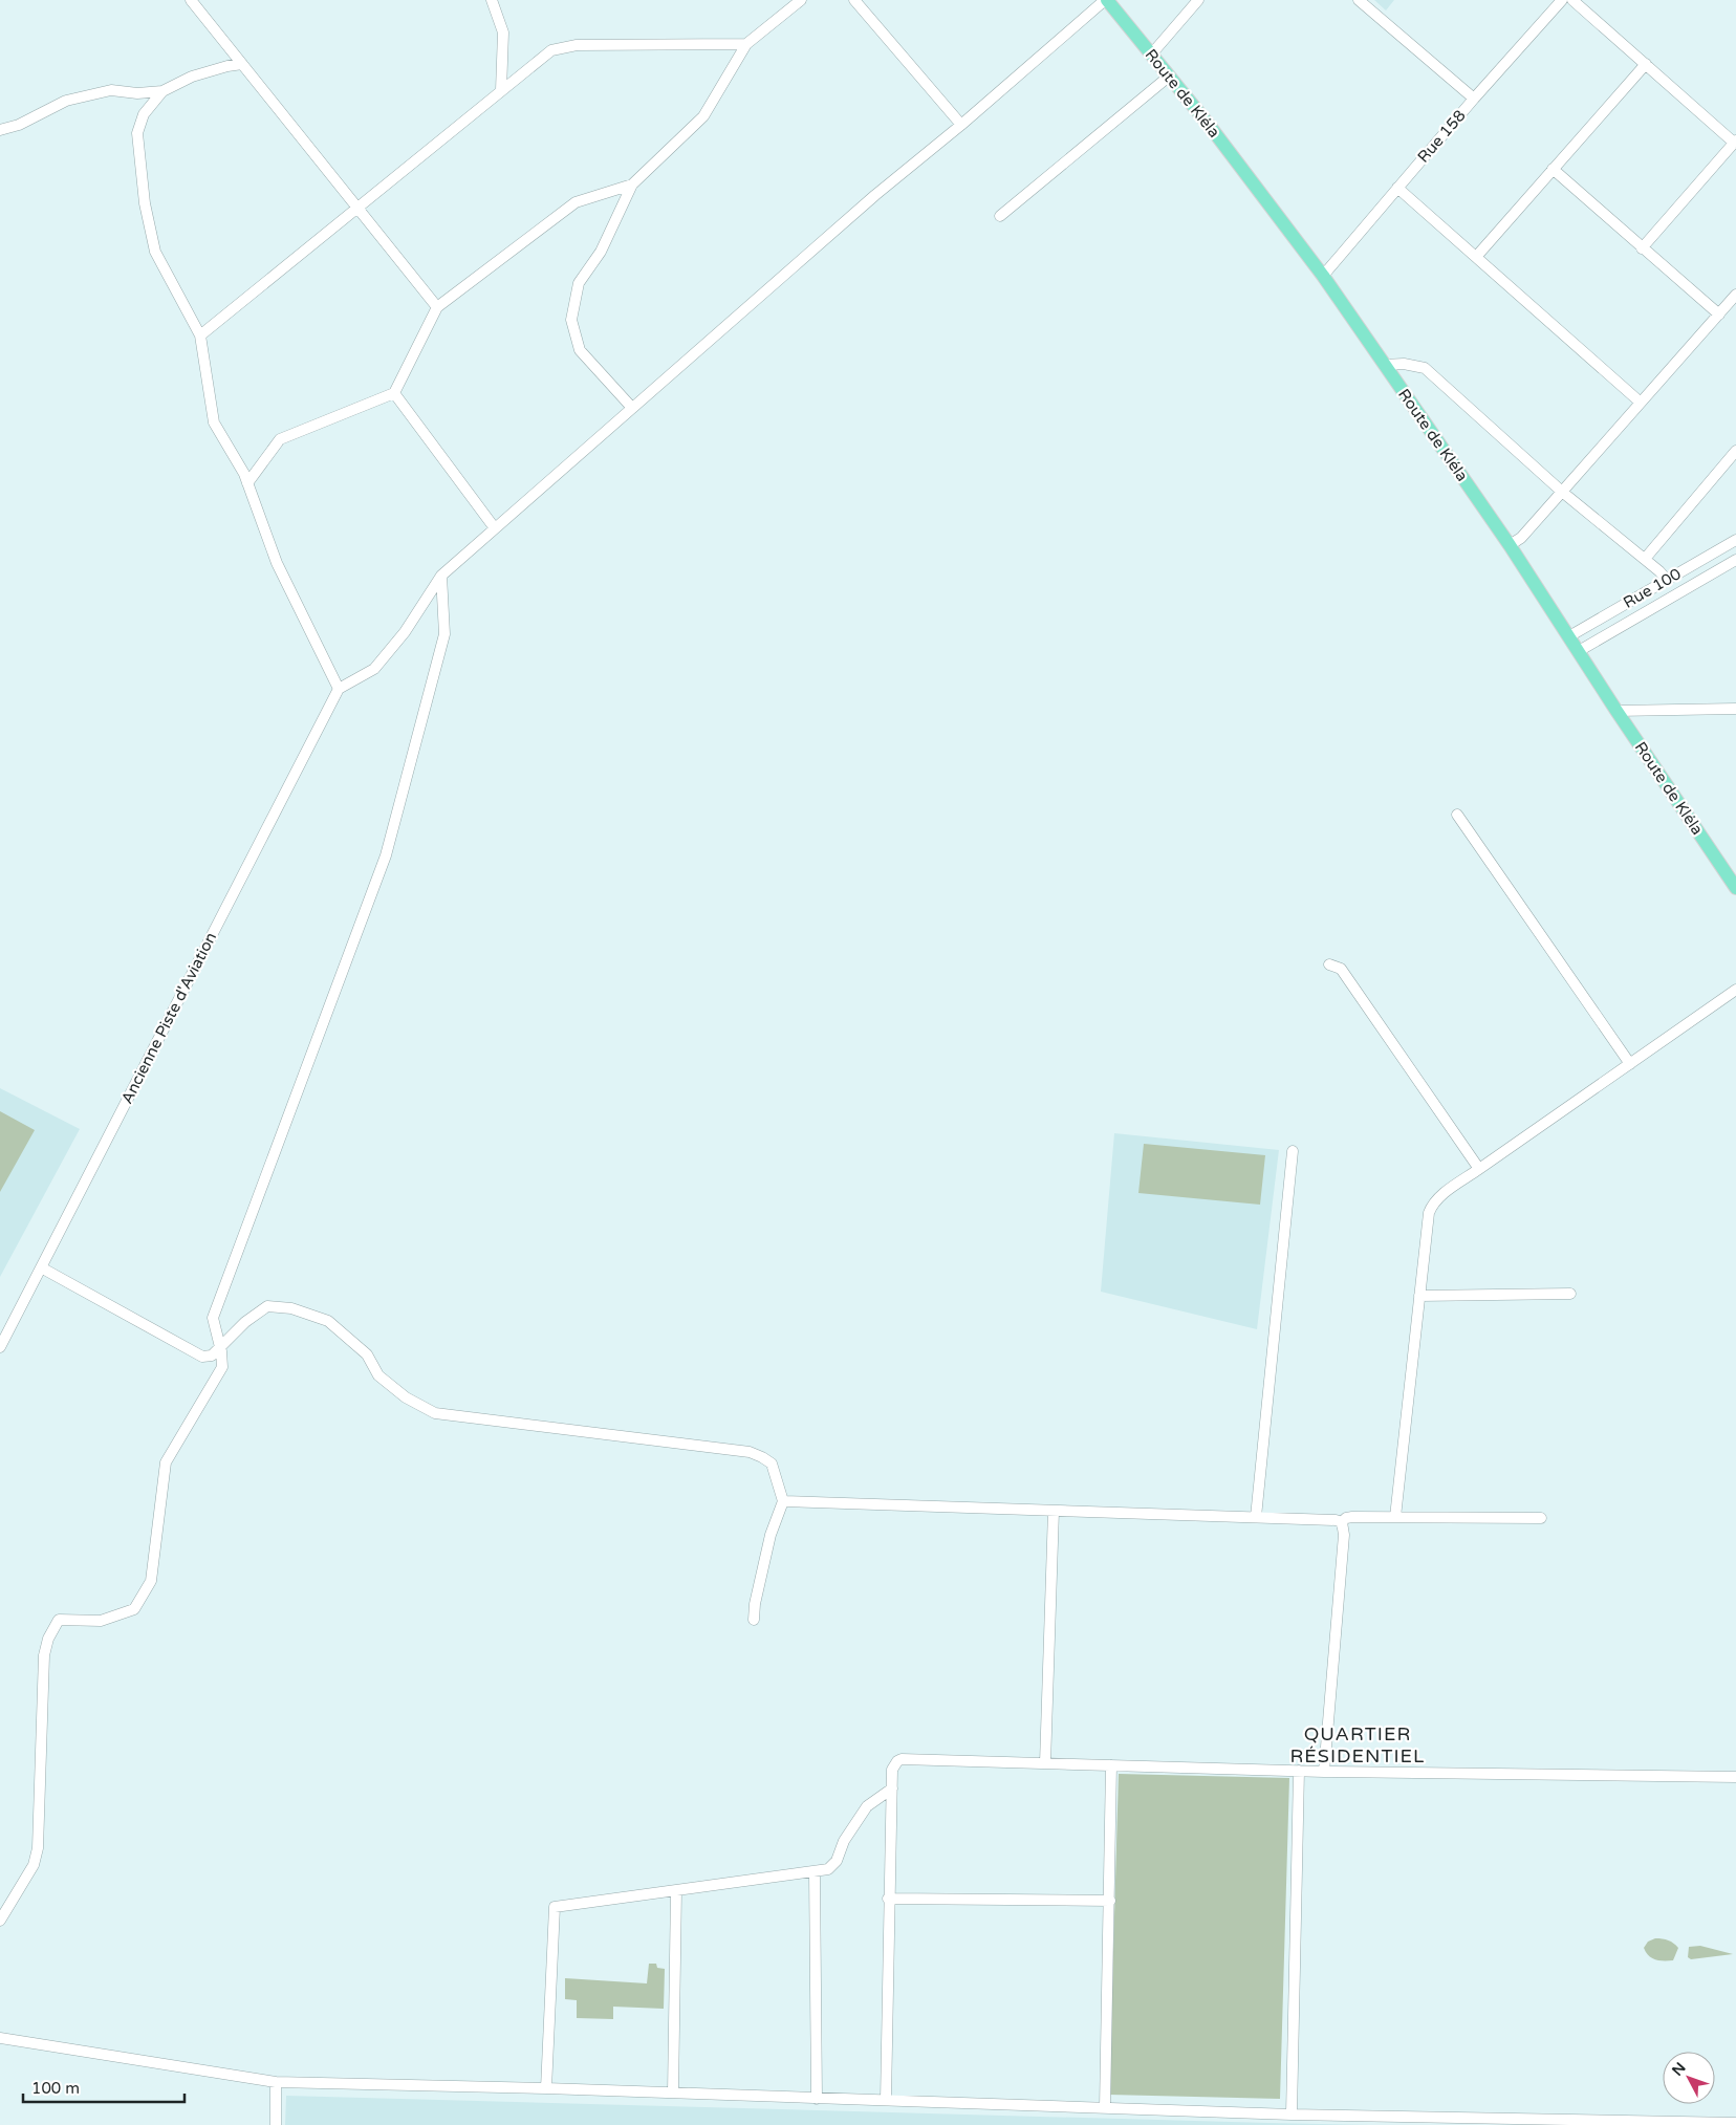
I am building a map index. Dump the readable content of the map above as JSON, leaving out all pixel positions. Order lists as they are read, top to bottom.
{
  "streets": {
    "main road": ["Route de Kléla"],
    "street": ["Rue 158", "Rue 100", "Ancienne Piste d'Aviation"]
  },
  "crossings": [
    ["Route de Kléla", "Rue 158"],
    ["Route de Kléla", "Rue 100"]
  ],
  "districts": ["QUARTIER RÉSIDENTIEL"],
  "scale_bar": "100 m",
  "north": "top left"
}
